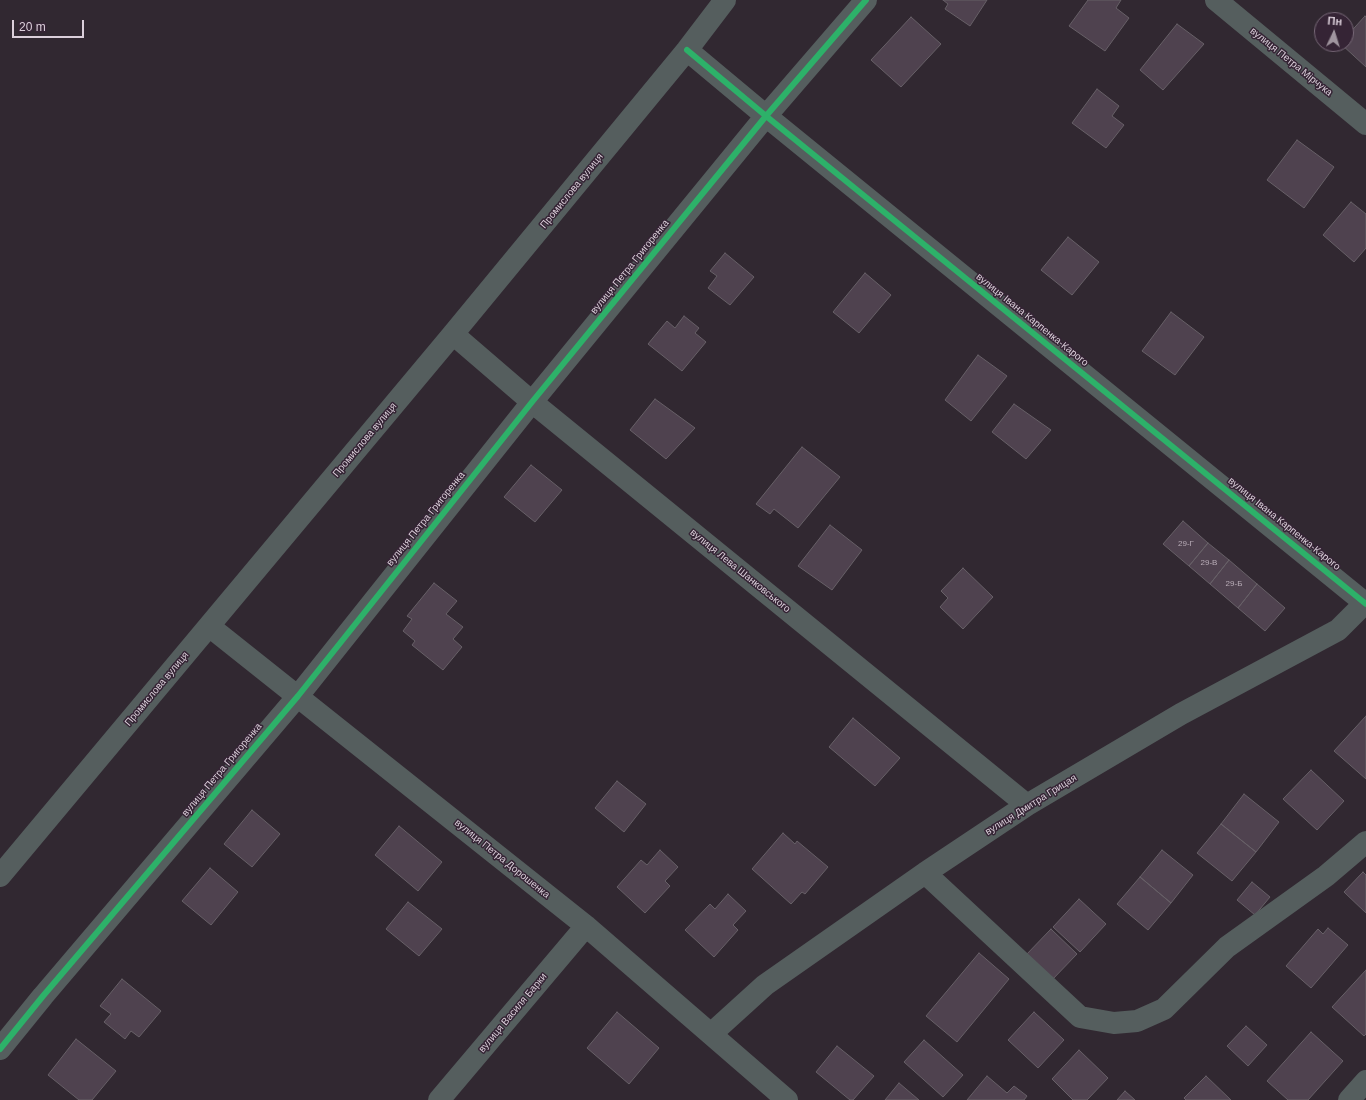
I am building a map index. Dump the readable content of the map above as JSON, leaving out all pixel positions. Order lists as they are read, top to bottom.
{
  "streets": {
    "street": [
      "вулиця Петра Мірчука",
      "Промислова вулиця",
      "вулиця Петра Григоренка",
      "вулиця Івана Карпенка-Карого",
      "вулиця Лева Шанковського",
      "вулиця Дмитра Грицая",
      "вулиця Петра Дорошенка",
      "вулиця Василя Барки"
    ]
  },
  "crossings": [
    ["Промислова вулиця", "вулиця Івана Карпенка-Карого"],
    ["Промислова вулиця", "вулиця Лева Шанковського"],
    ["Промислова вулиця", "вулиця Петра Дорошенка"],
    ["вулиця Петра Григоренка", "вулиця Івана Карпенка-Карого"],
    ["вулиця Петра Григоренка", "вулиця Лева Шанковського"],
    ["вулиця Петра Григоренка", "вулиця Петра Дорошенка"],
    ["вулиця Івана Карпенка-Карого", "вулиця Дмитра Грицая"],
    ["вулиця Лева Шанковського", "вулиця Дмитра Грицая"],
    ["вулиця Дмитра Грицая", "вулиця Петра Дорошенка"],
    ["вулиця Петра Дорошенка", "вулиця Василя Барки"]
  ],
  "house_numbers": ["29-Г", "29-В", "29-Б"],
  "scale_bar": "20 m",
  "north": "top"
}
